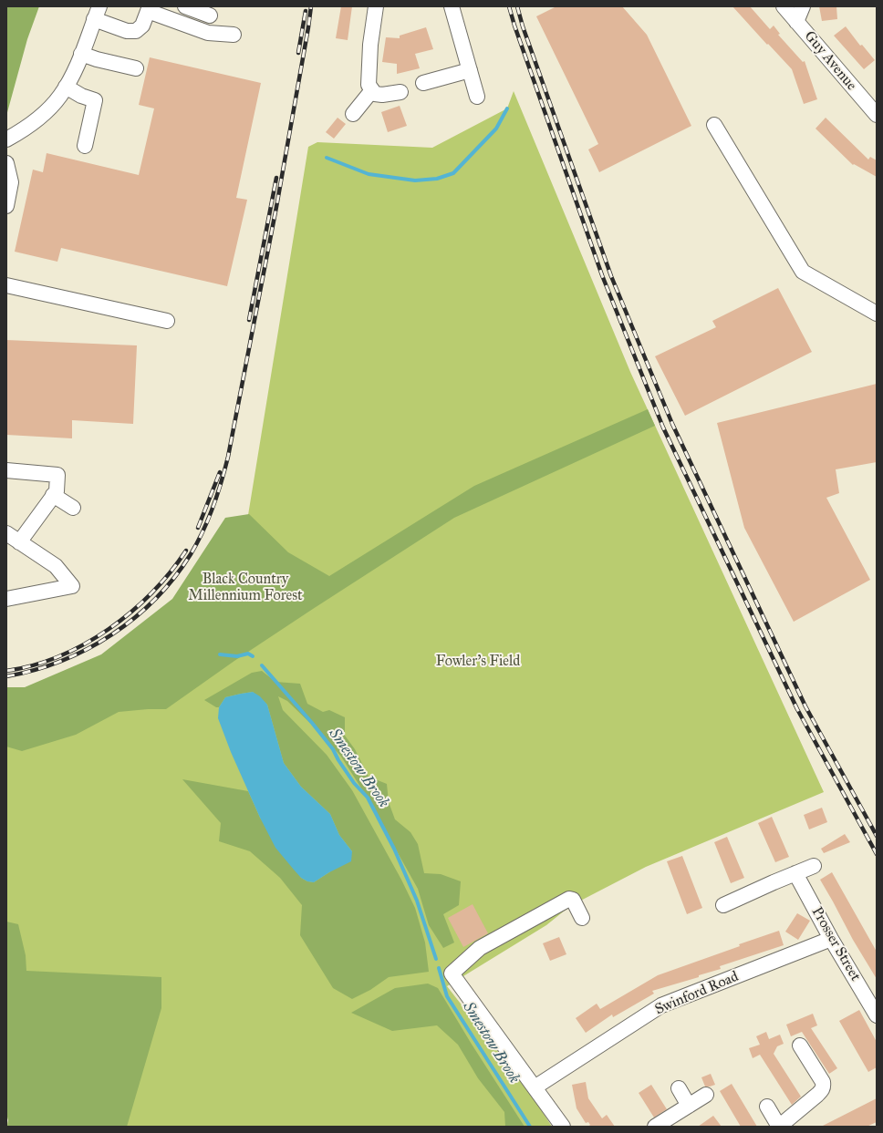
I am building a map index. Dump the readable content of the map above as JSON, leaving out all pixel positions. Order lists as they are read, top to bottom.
{
  "streets": {
    "street": ["Guy Avenue", "Prosser Street", "Swinford Road"]
  },
  "crossings": [
    ["Prosser Street", "Swinford Road"]
  ],
  "water": ["Smestow Brook"],
  "parks": ["Black Country Millennium Forest", "Fowler's Field"]
}
